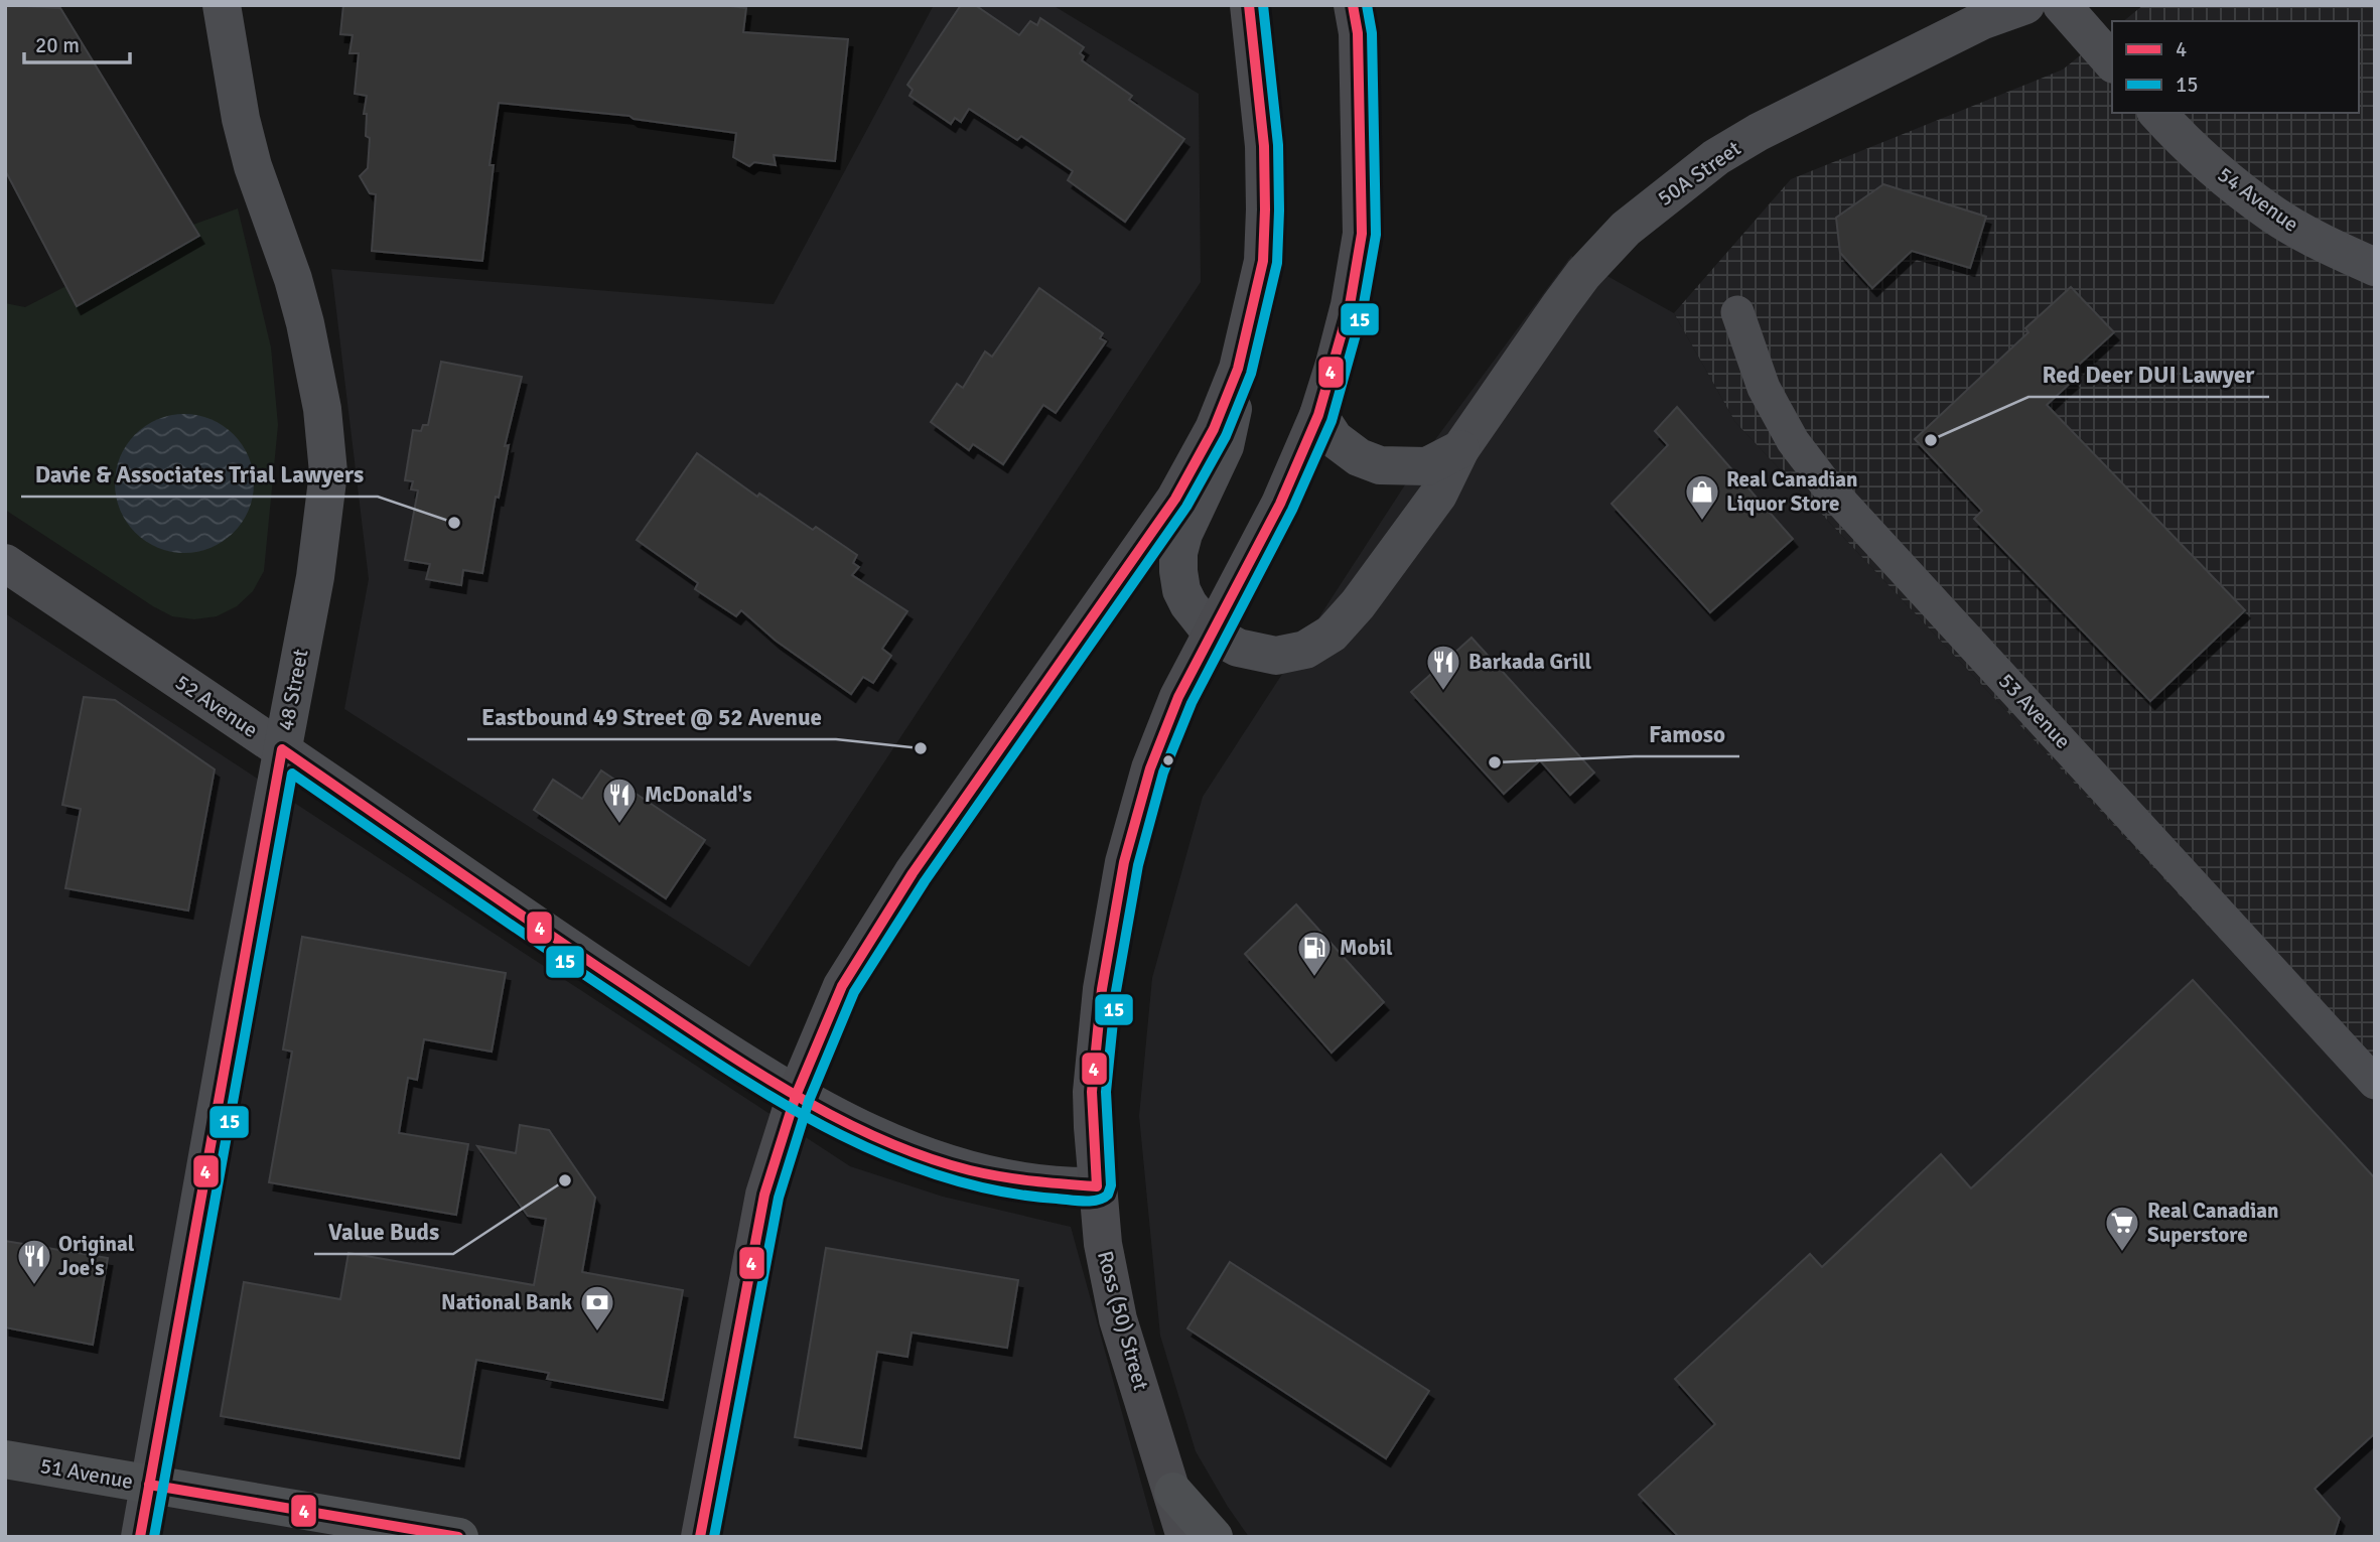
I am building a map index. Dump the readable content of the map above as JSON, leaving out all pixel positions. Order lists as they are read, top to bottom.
{
  "streets": {
    "main road": ["Ross (50) Street", "51 Avenue"],
    "street": [
      "50A Street",
      "54 Avenue",
      "48 Street",
      "52 Avenue",
      "53 Avenue"
    ]
  },
  "crossings": [
    ["50A Street", "Ross (50) Street"],
    ["48 Street", "52 Avenue"],
    ["48 Street", "51 Avenue"],
    ["52 Avenue", "Ross (50) Street"]
  ],
  "places": {
    "other": [
      "Red Deer DUI Lawyer",
      "Davie & Associates Trial Lawyers",
      "Eastbound 49 Street @ 52 Avenue",
      "Famoso",
      "Value Buds"
    ],
    "shop": ["Real Canadian Liquor Store"],
    "restaurant": ["Barkada Grill", "McDonald's", "Original Joe's"],
    "fuel station": ["Mobil"],
    "supermarket": ["Real Canadian Superstore"],
    "bank": ["National Bank"]
  },
  "lines": ["transit line 4", "transit line 15"],
  "legend": ["4", "15"],
  "scale_bar": "20 m"
}
